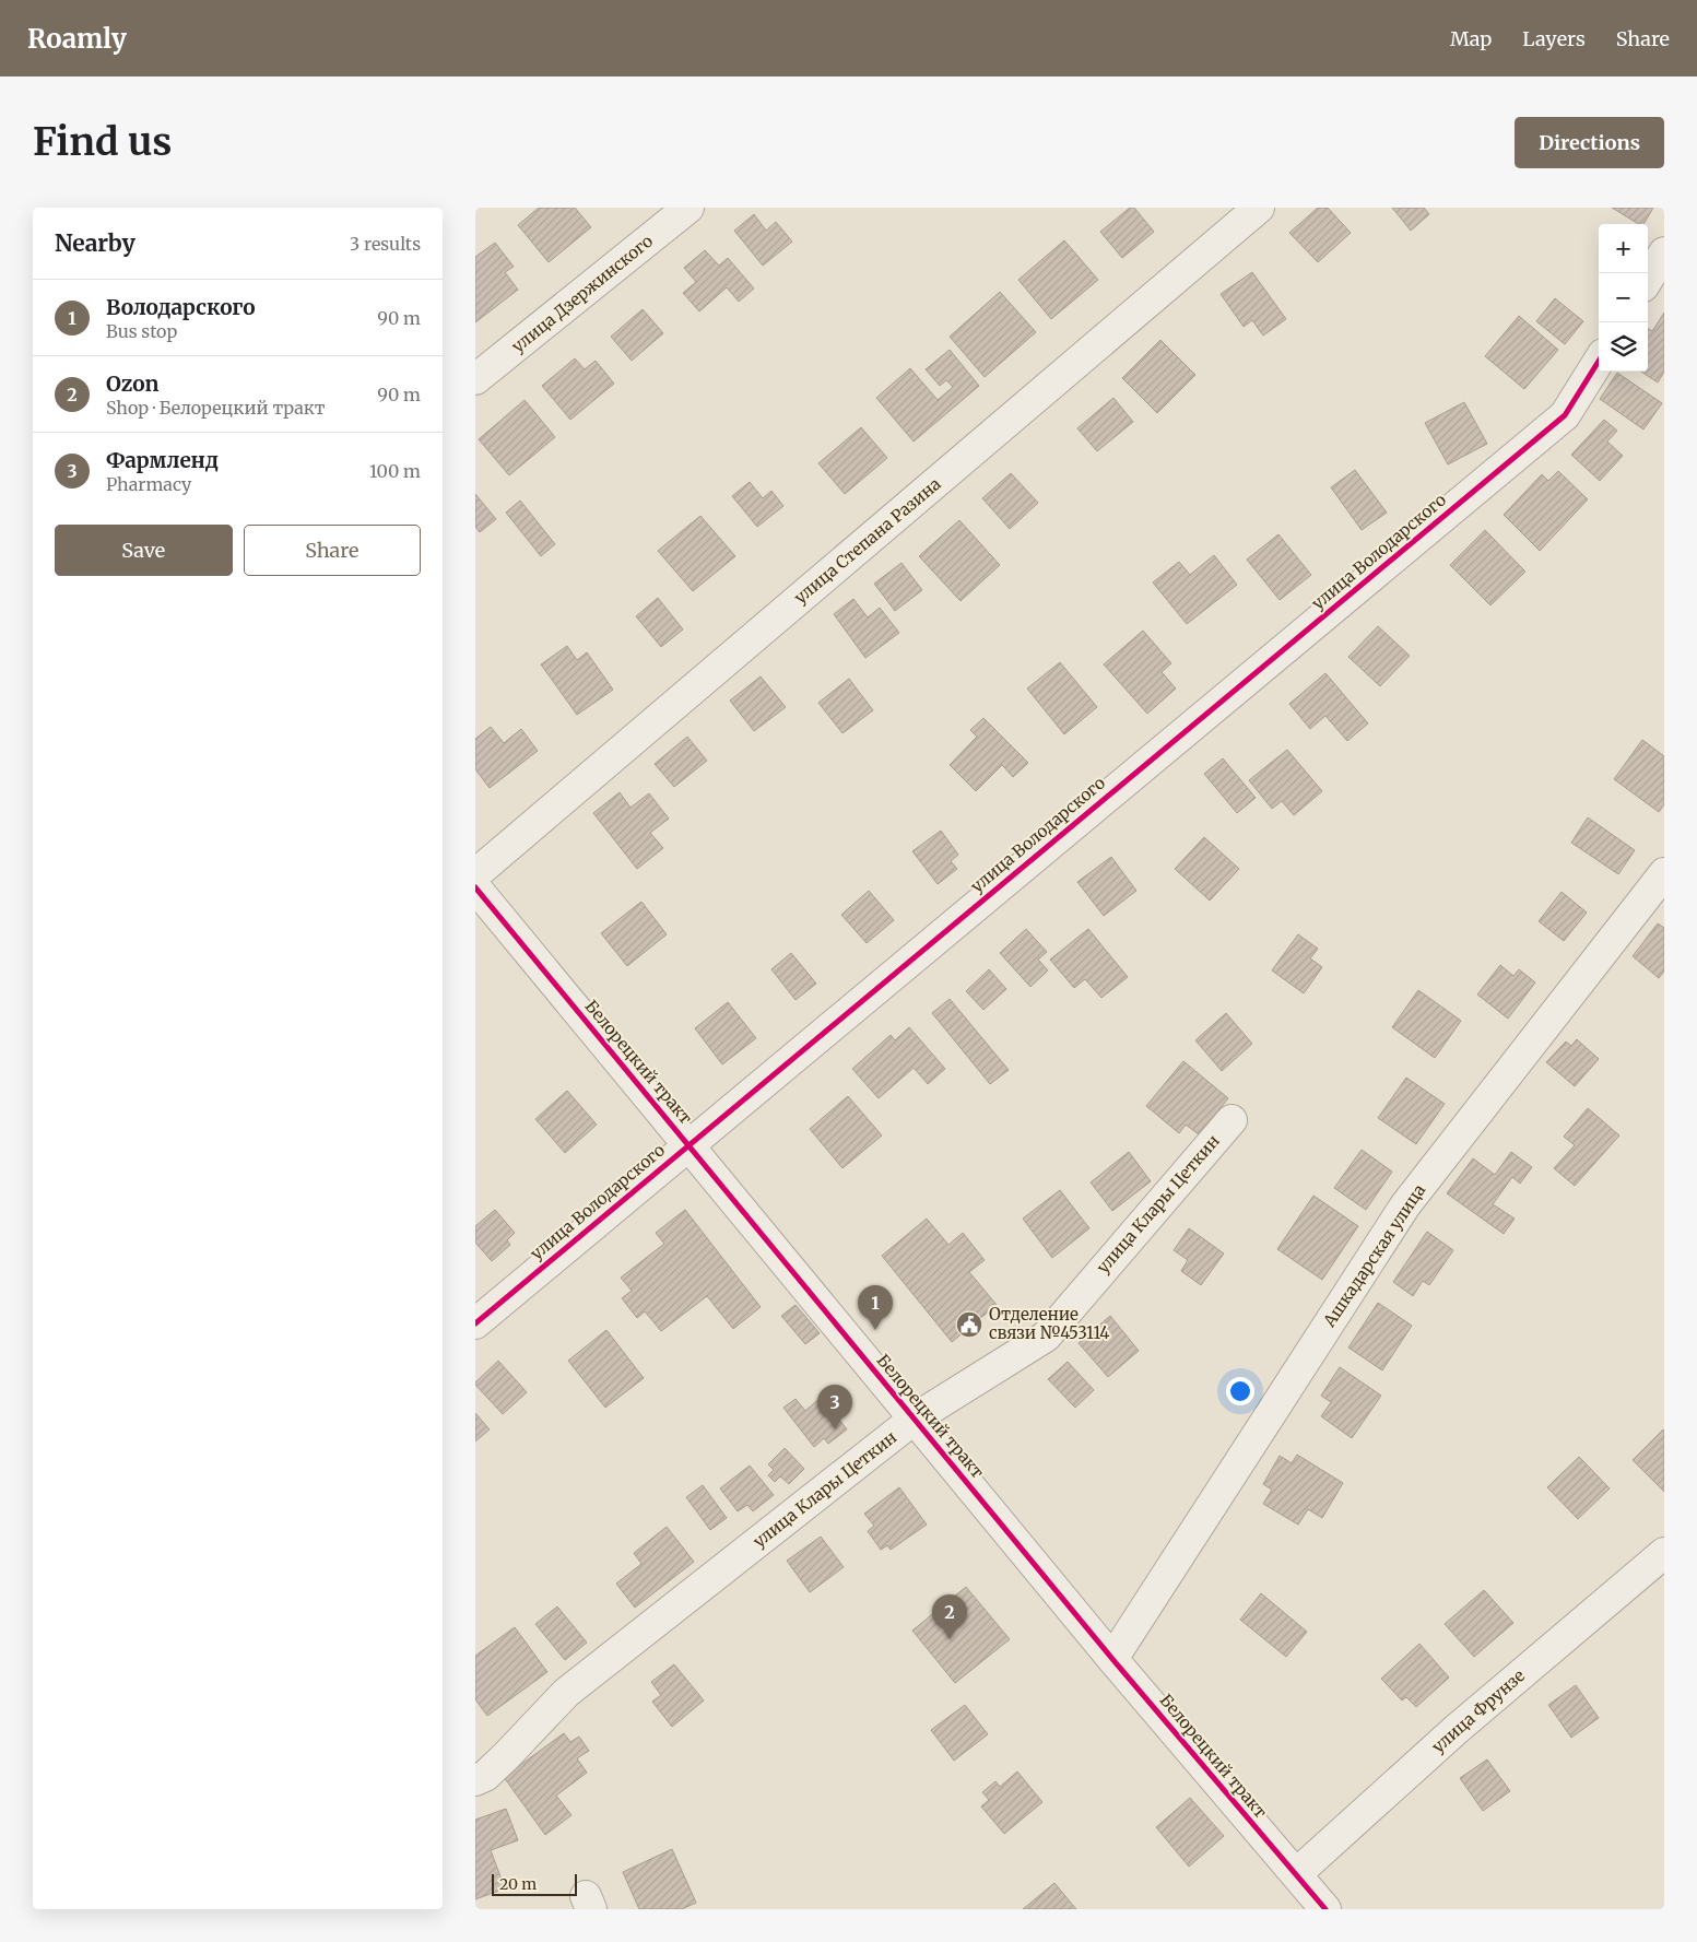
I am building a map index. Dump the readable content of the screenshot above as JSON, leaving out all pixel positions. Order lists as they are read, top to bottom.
{
  "streets": {
    "street": [
      "улица Дзержинского",
      "улица Степана Разина",
      "улица Володарского",
      "Белорецкий тракт",
      "улица Клары Цеткин",
      "Ашкадарская улица",
      "улица Фрунзе"
    ]
  },
  "crossings": [
    ["улица Володарского", "Белорецкий тракт"],
    ["Белорецкий тракт", "улица Клары Цеткин"],
    ["Белорецкий тракт", "Ашкадарская улица"],
    ["Белорецкий тракт", "улица Фрунзе"]
  ],
  "places": {
    "public building": ["Отделение связи №453114"]
  },
  "scale_bar": "20 m",
  "page": {
    "header": "Roamly",
    "nav": ["Map", "Layers", "Share"],
    "buttons": [
      "Directions",
      ["Save", "Share"]
    ],
    "title": "Find us",
    "heading": ["Nearby", "3 results"],
    "map_buttons": ["+", "−"],
    "list": [
      {
        "mark": "1",
        "name": "Володарского",
        "note": "Bus stop",
        "value": "90 m"
      },
      {
        "mark": "2",
        "name": "Ozon",
        "note": "Shop · Белорецкий тракт",
        "value": "90 m"
      },
      {
        "mark": "3",
        "name": "Фармленд",
        "note": "Pharmacy",
        "value": "100 m"
      }
    ],
    "pins": ["1", "3", "2"],
    "scale": "20 m"
  }
}
